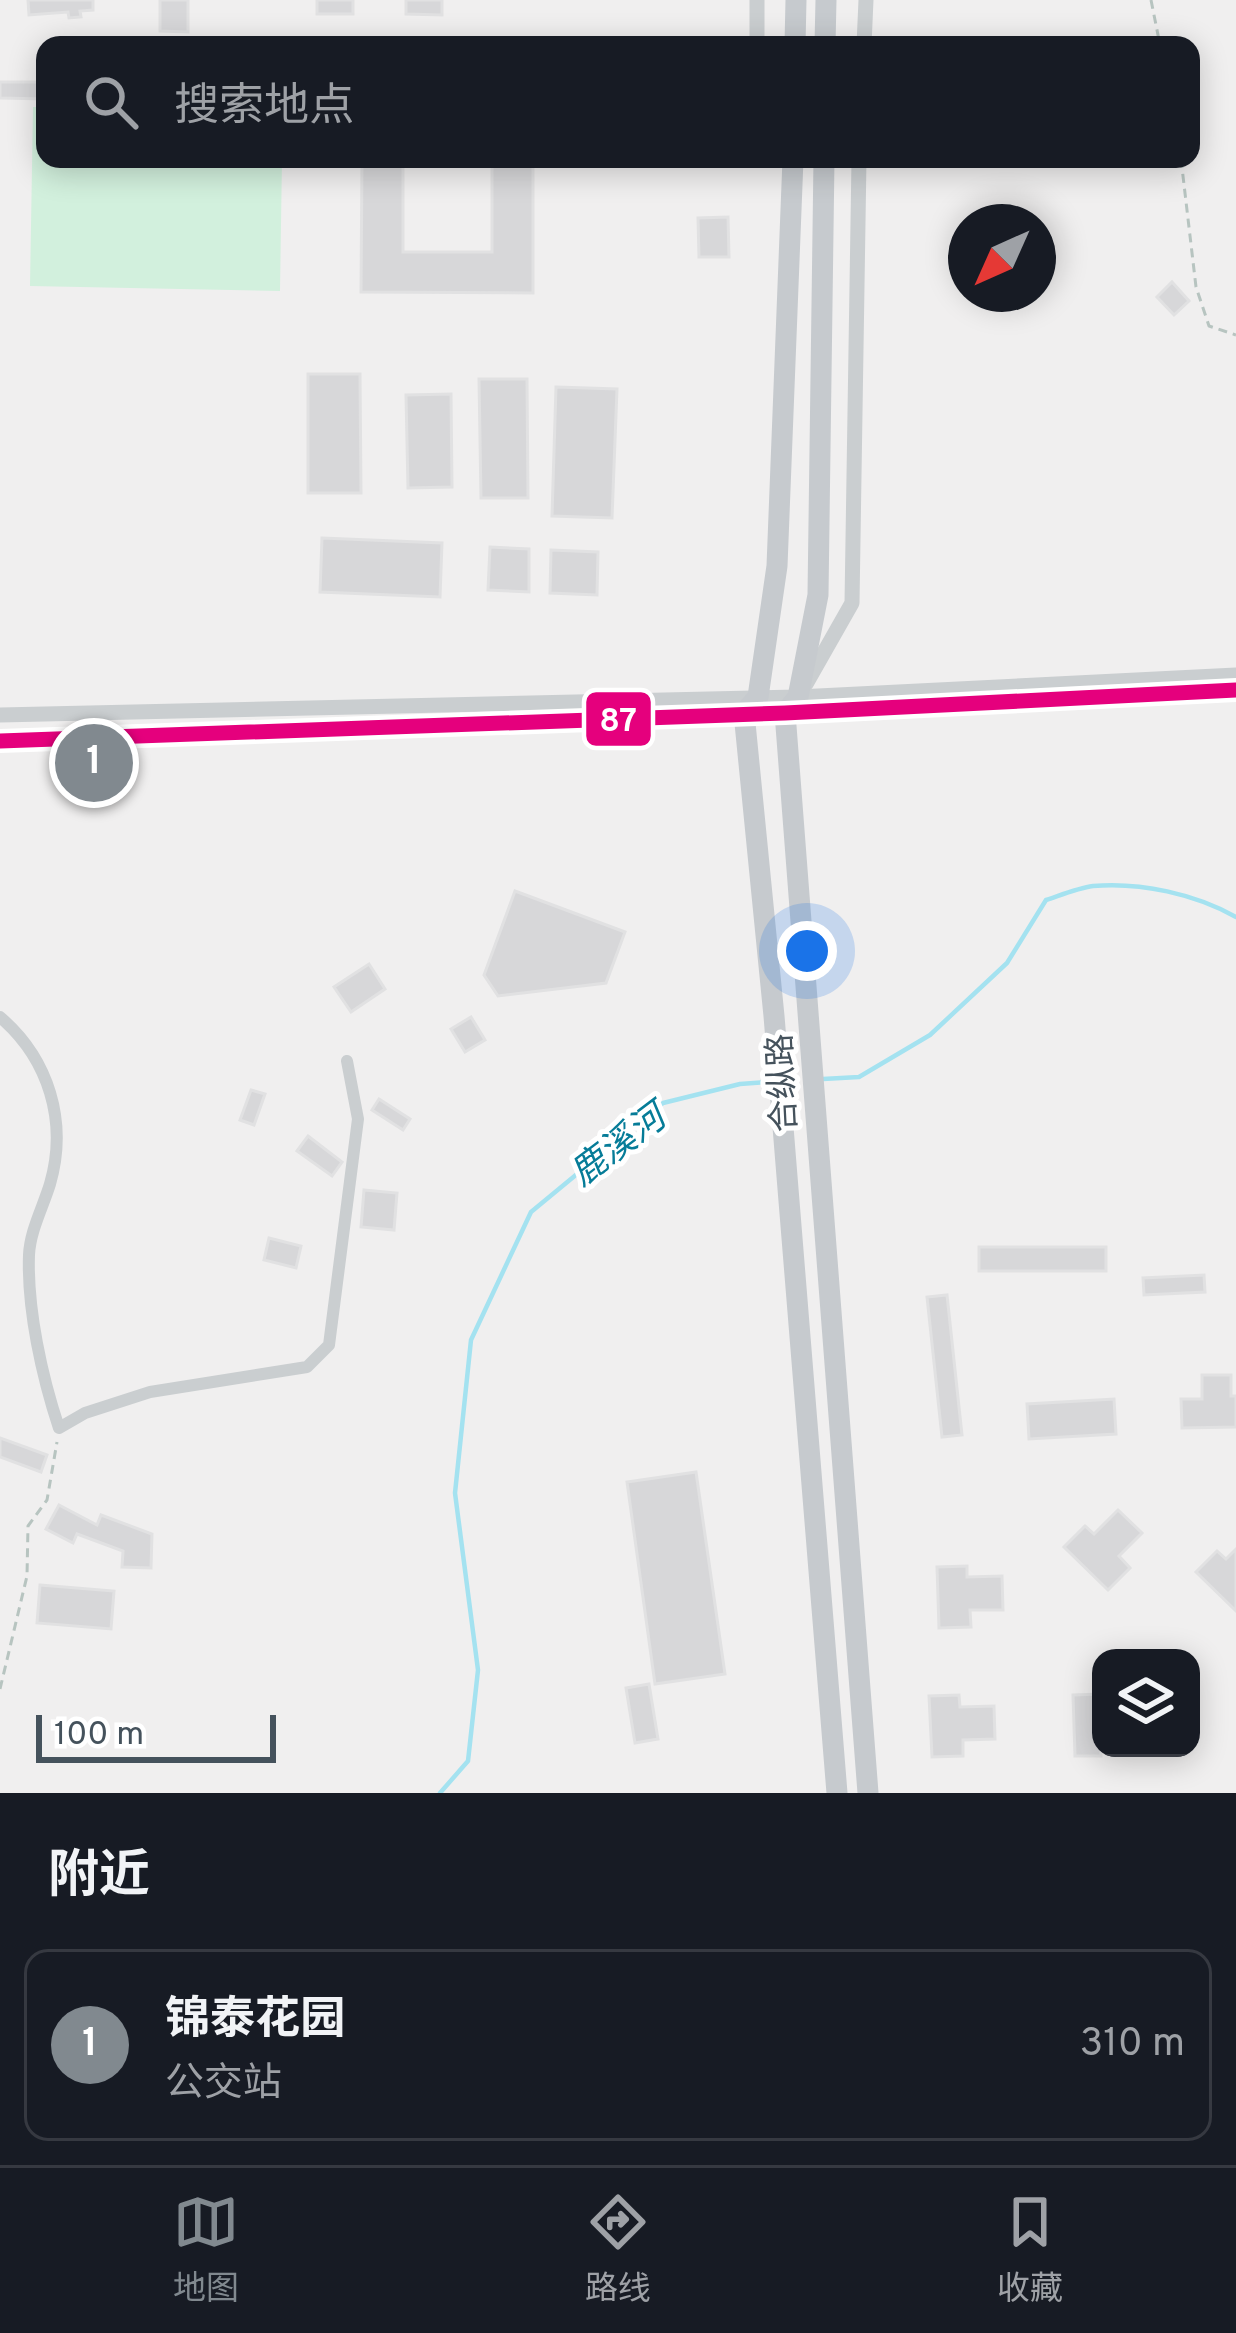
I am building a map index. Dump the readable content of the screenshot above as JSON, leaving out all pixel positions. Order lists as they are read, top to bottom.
{
  "streets": {
    "main road": ["合纵路"]
  },
  "water": ["鹿溪河"],
  "lines": ["transit line 87"],
  "scale_bar": "100 m",
  "north": "bottom left",
  "page": {
    "search": "搜索地点",
    "pins": "1",
    "scale": "100 m",
    "heading": "附近",
    "list": [
      {
        "mark": "1",
        "name": "锦泰花园",
        "note": "公交站",
        "value": "310 m"
      }
    ],
    "nav": ["地图", "路线", "收藏"]
  }
}
